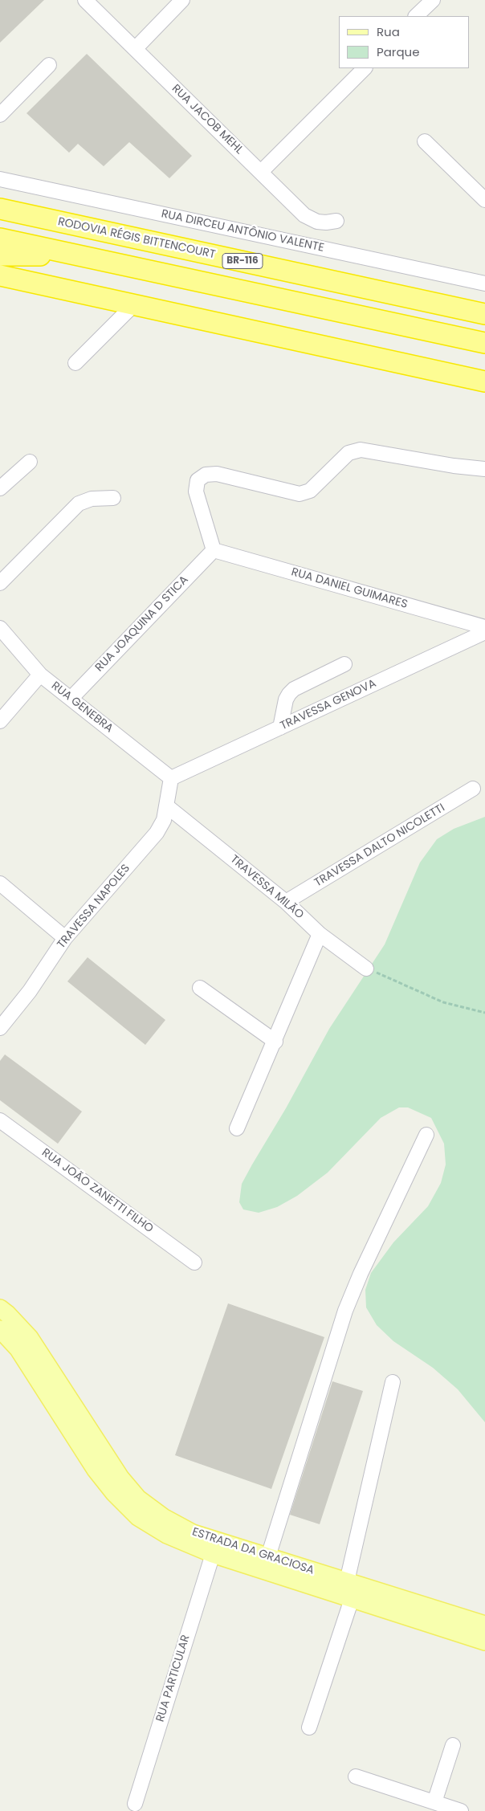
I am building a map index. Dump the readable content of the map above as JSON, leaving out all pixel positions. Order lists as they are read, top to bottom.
{
  "streets": {
    "highway": ["RODOVIA RÉGIS BITTENCOURT", "BR-116"],
    "main road": ["ESTRADA DA GRACIOSA"],
    "street": [
      "RUA JACOB MEHL",
      "RUA DIRCEU ANTÔNIO VALENTE",
      "RUA DANIEL GUIMARES",
      "RUA JOAQUINA D STICA",
      "TRAVESSA GENOVA",
      "RUA GENEBRA",
      "TRAVESSA DALTO NICOLETTI",
      "TRAVESSA MILÃO",
      "TRAVESSA NAPOLES",
      "RUA JOÃO ZANETTI FILHO",
      "RUA PARTICULAR"
    ]
  },
  "crossings": [
    ["RUA DANIEL GUIMARES", "RUA JOAQUINA D STICA"],
    ["RUA JOAQUINA D STICA", "RUA GENEBRA"],
    ["TRAVESSA GENOVA", "RUA GENEBRA"],
    ["TRAVESSA GENOVA", "TRAVESSA NAPOLES"],
    ["RUA GENEBRA", "TRAVESSA NAPOLES"],
    ["TRAVESSA DALTO NICOLETTI", "TRAVESSA MILÃO"],
    ["TRAVESSA MILÃO", "TRAVESSA NAPOLES"],
    ["ESTRADA DA GRACIOSA", "RUA PARTICULAR"]
  ],
  "legend": ["Rua", "Parque"]
}
